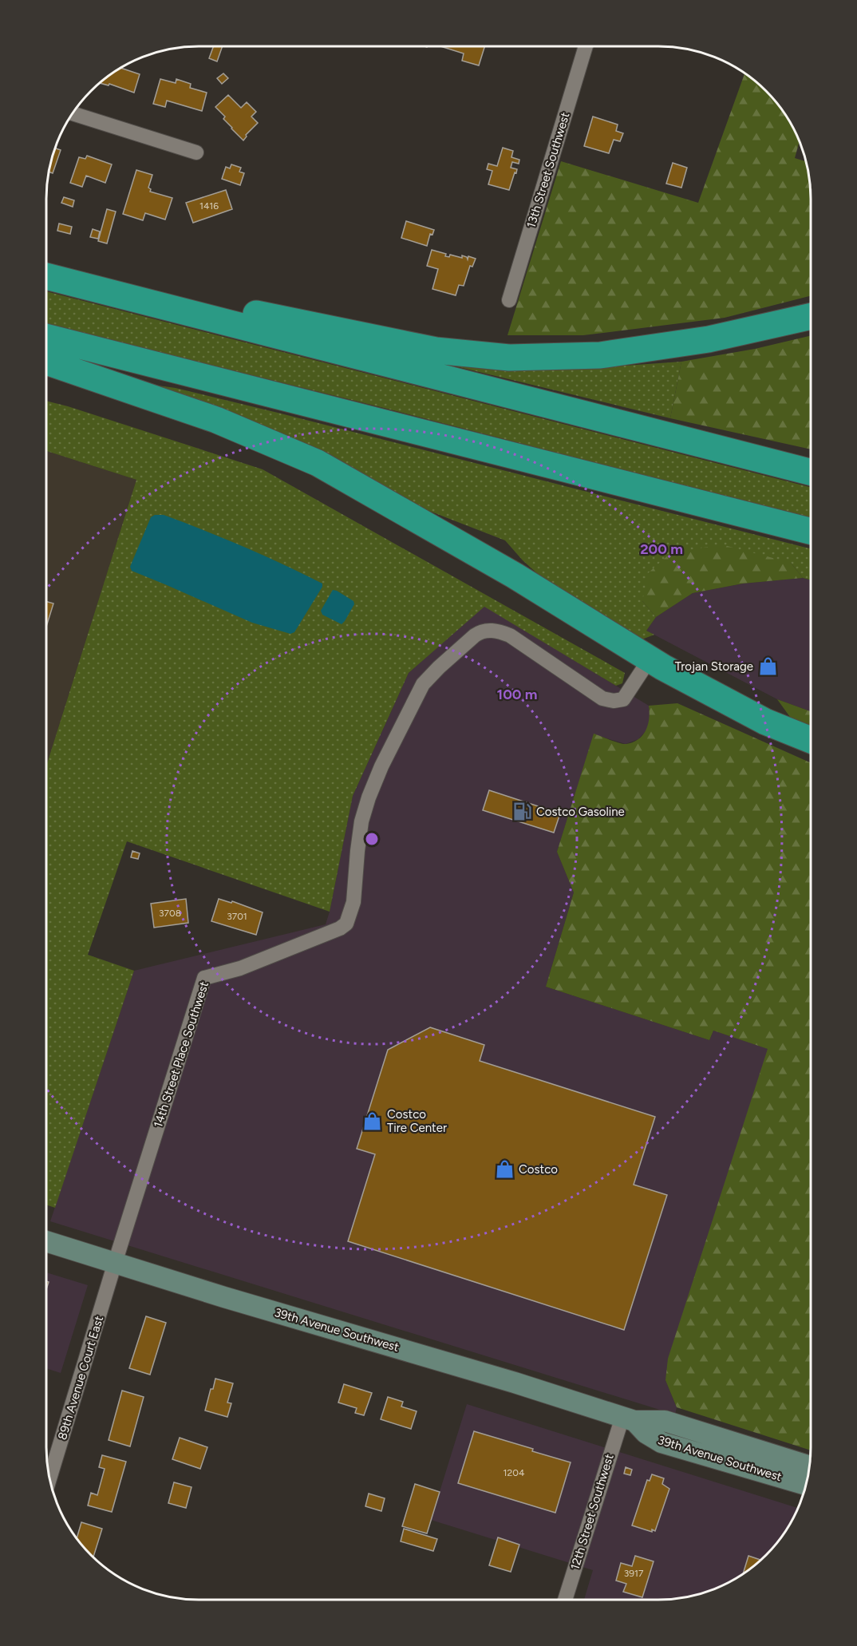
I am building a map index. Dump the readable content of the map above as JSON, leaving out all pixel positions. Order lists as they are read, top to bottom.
{
  "streets": {
    "main road": ["39th Avenue Southwest"],
    "street": [
      "13th Street Southwest",
      "14th Street Place Southwest",
      "89th Avenue Court East",
      "12th Street Southwest"
    ]
  },
  "crossings": [
    ["14th Street Place Southwest", "39th Avenue Southwest"],
    ["14th Street Place Southwest", "89th Avenue Court East"],
    ["39th Avenue Southwest", "89th Avenue Court East"],
    ["39th Avenue Southwest", "12th Street Southwest"]
  ],
  "places": {
    "shop": ["Trojan Storage", "Costco Tire Center", "Costco"],
    "fuel station": ["Costco Gasoline"]
  },
  "house_numbers": [
    "1416",
    "3708",
    "3701",
    "1204",
    "3917"
  ],
  "rings": ["200 m", "100 m"]
}
